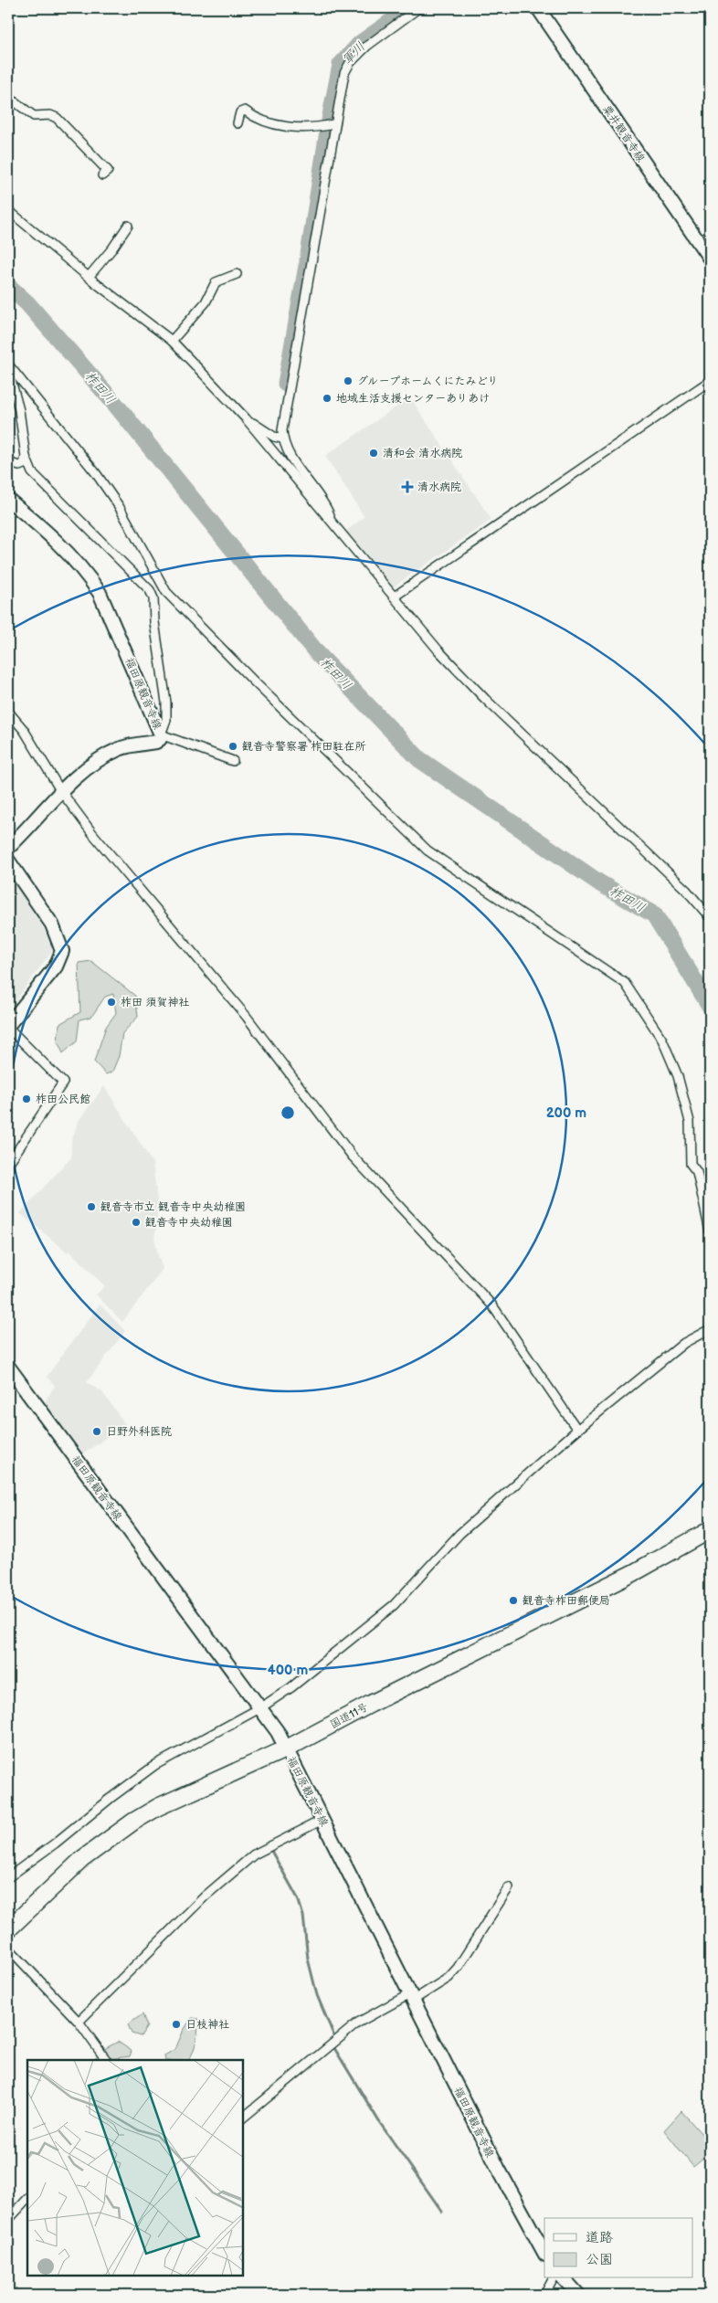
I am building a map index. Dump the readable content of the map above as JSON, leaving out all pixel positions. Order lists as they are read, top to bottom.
{
  "streets": {
    "highway": ["国道11号"],
    "main road": ["粟井観音寺線", "福田原観音寺線"]
  },
  "crossings": [
    ["福田原観音寺線", "国道11号"]
  ],
  "water": ["軍川", "柞田川"],
  "places": {
    "other": [
      "グループホームくにたみどり",
      "地域生活支援センターありあけ",
      "清和会 清水病院",
      "観音寺警察署 柞田駐在所",
      "柞田 須賀神社",
      "柞田公民館",
      "観音寺市立 観音寺中央幼稚園",
      "観音寺中央幼稚園",
      "日野外科医院",
      "観音寺柞田郵便局",
      "日枝神社"
    ],
    "health": ["清水病院"]
  },
  "legend": ["道路", "公園"],
  "rings": ["200 m", "400 m"]
}
